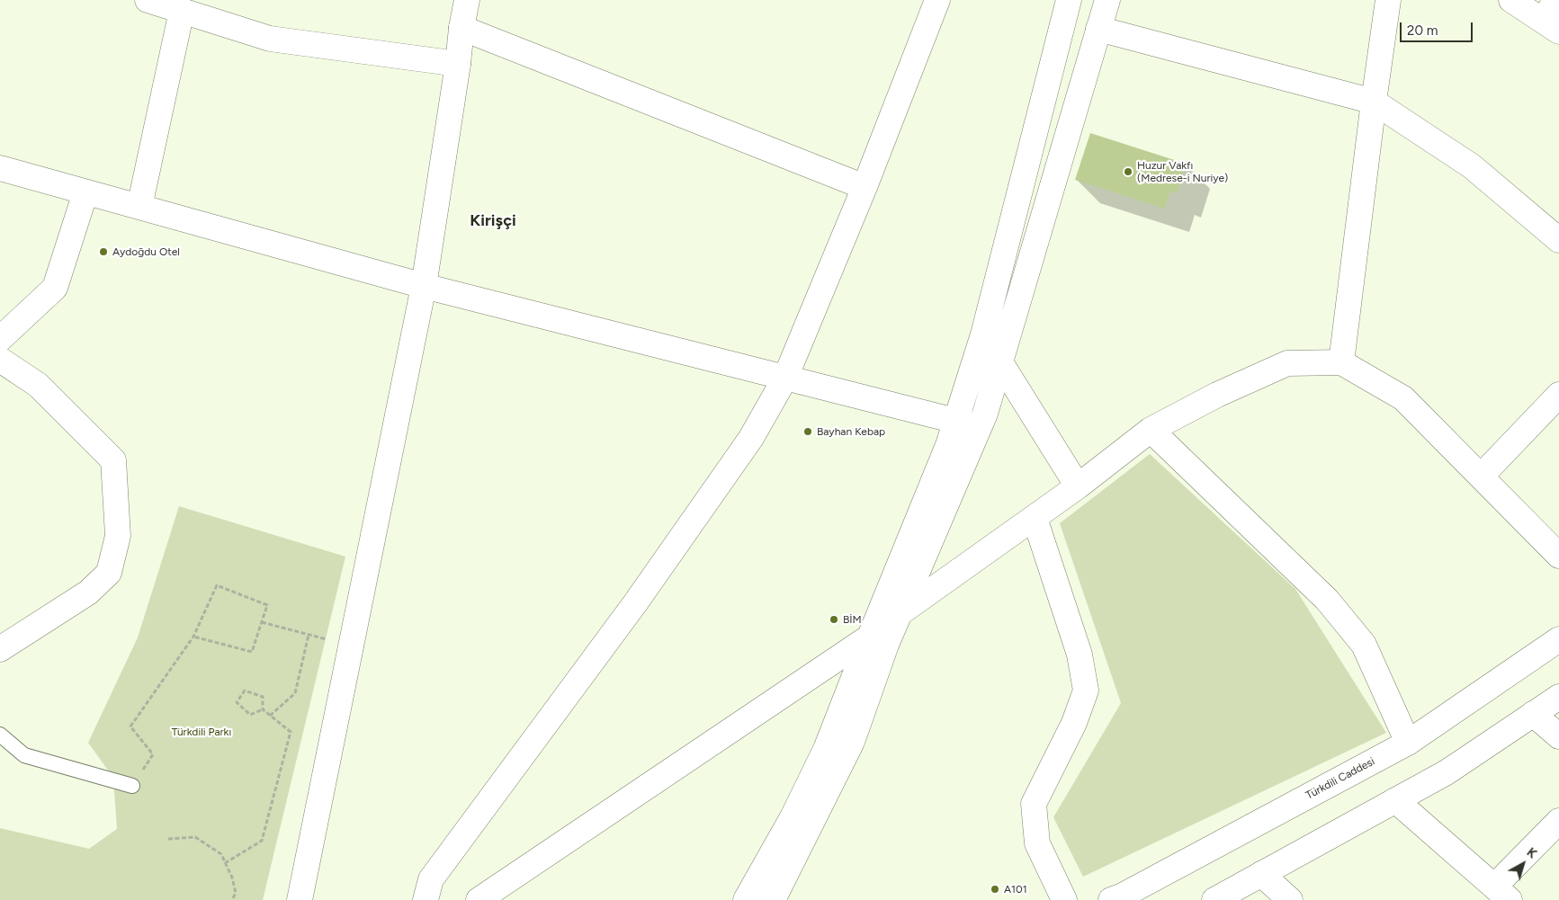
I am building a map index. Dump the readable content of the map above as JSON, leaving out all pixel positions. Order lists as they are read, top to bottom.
{
  "streets": {
    "street": ["Türkdili Caddesi"]
  },
  "districts": ["Kirişçi"],
  "parks": ["Türkdili Parkı"],
  "places": [
    "Huzur Vakfı (Medrese-i Nuriye)",
    "Aydoğdu Otel",
    "Bayhan Kebap",
    "BİM",
    "A101"
  ],
  "scale_bar": "20 m",
  "north": "top right"
}
